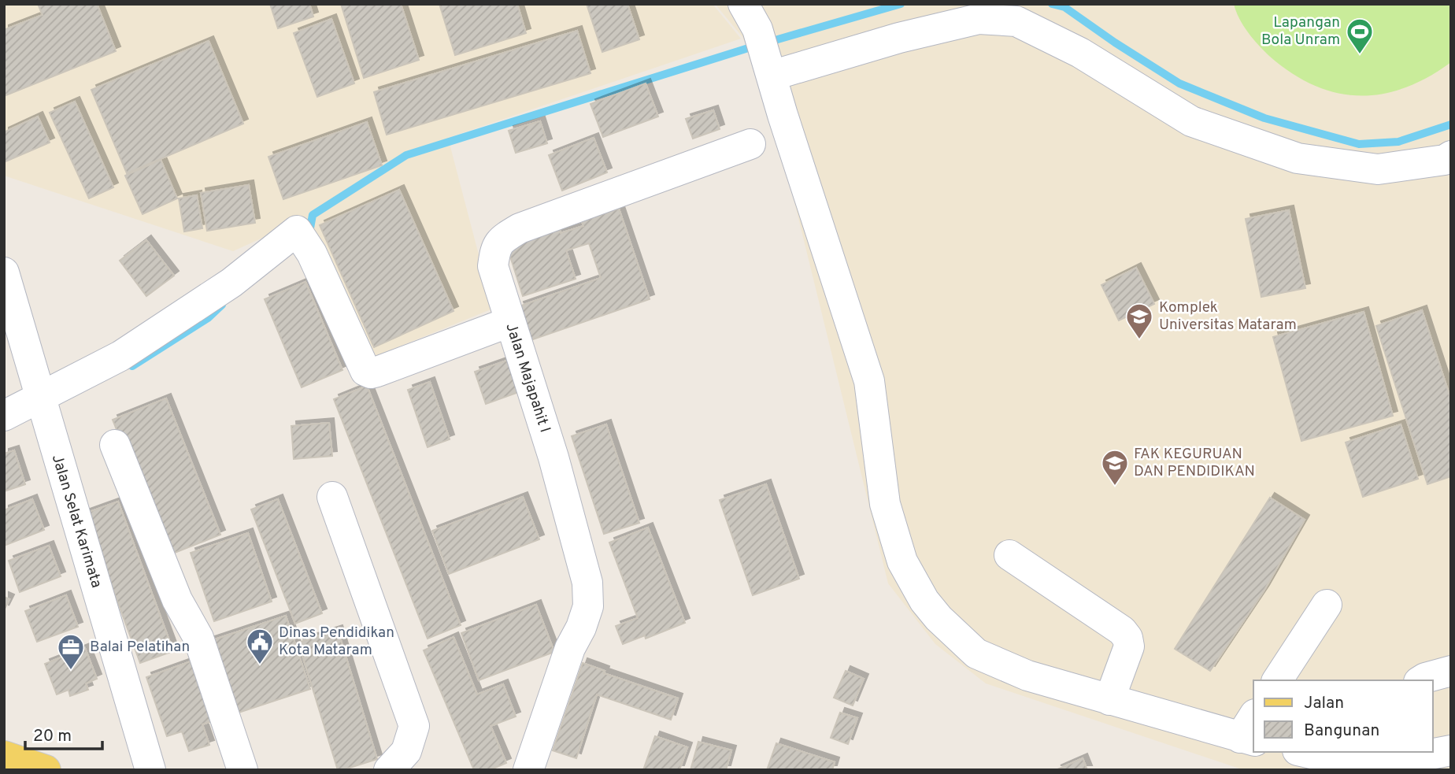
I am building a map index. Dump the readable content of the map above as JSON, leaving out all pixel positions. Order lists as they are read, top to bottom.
{
  "streets": {
    "street": ["Jalan Majapahit I", "Jalan Selat Karimata"]
  },
  "places": {
    "sports": ["Lapangan Bola Unram"],
    "school or university": ["Komplek Universitas Mataram", "FAK KEGURUAN DAN PENDIDIKAN"],
    "public building": ["Dinas Pendidikan Kota Mataram"],
    "office": ["Balai Pelatihan"]
  },
  "legend": ["Jalan", "Bangunan"],
  "scale_bar": "20 m"
}
